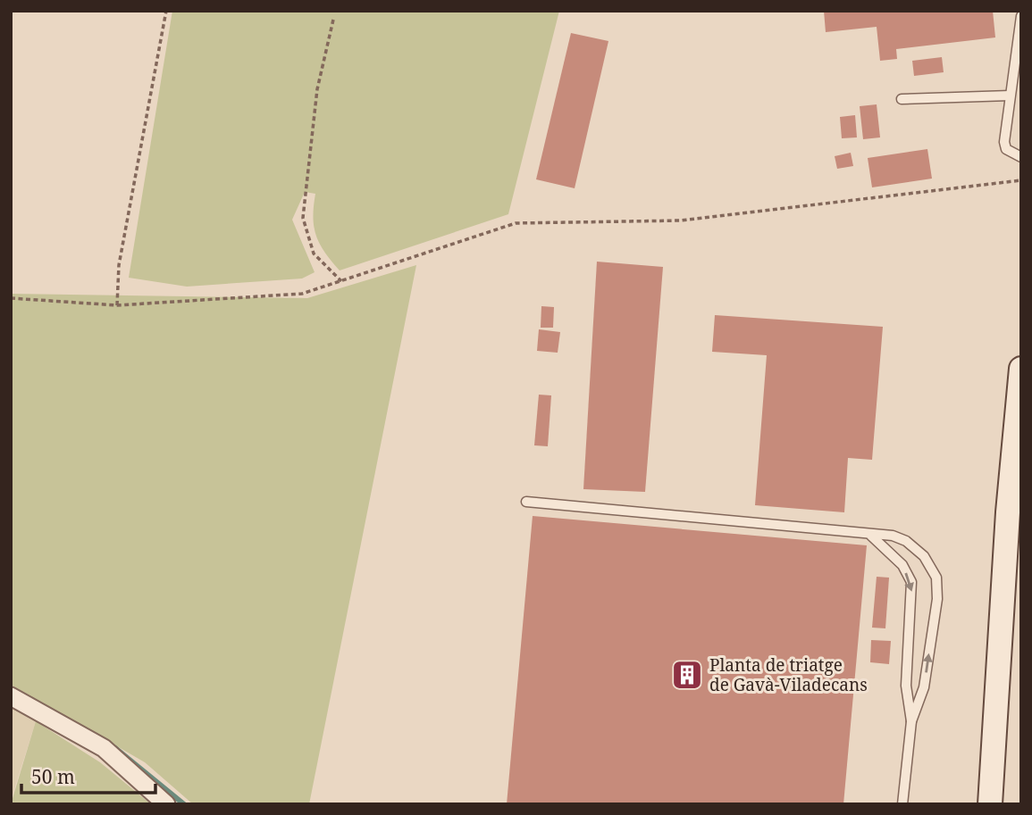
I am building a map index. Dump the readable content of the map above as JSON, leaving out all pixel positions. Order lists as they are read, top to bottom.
{
  "places": {
    "building": ["Planta de triatge de Gavà-Viladecans"]
  },
  "scale_bar": "50 m"
}
